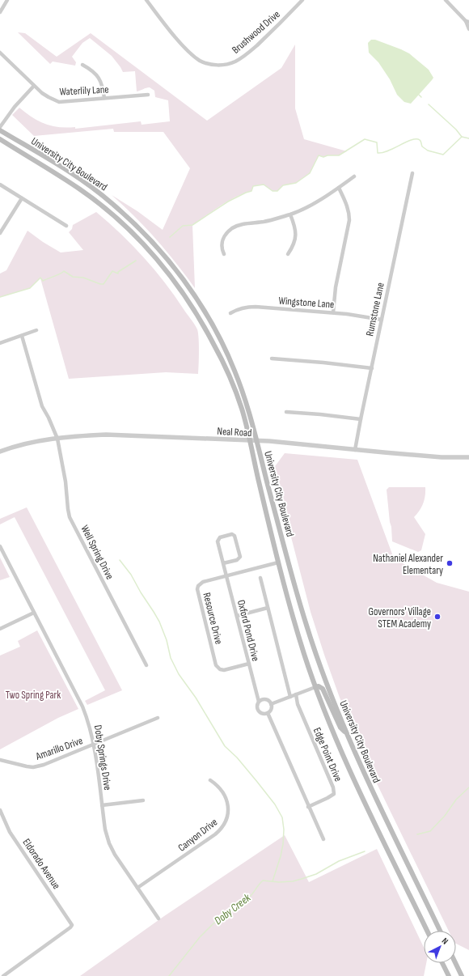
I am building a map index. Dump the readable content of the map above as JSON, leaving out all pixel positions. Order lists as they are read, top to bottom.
{
  "streets": {
    "main road": ["University City Boulevard"],
    "street": [
      "Brushwood Drive",
      "Waterlily Lane",
      "Wingstone Lane",
      "Rumstone Lane",
      "Neal Road",
      "Well Spring Drive",
      "Resource Drive",
      "Oxford Pond Drive",
      "Amarillo Drive",
      "Edge Point Drive",
      "Doby Springs Drive",
      "Canyon Drive",
      "Eldorado Avenue"
    ]
  },
  "crossings": [
    ["University City Boulevard", "Neal Road"],
    ["University City Boulevard", "Resource Drive"],
    ["Wingstone Lane", "Rumstone Lane"],
    ["Rumstone Lane", "Neal Road"],
    ["Neal Road", "Well Spring Drive"],
    ["Resource Drive", "Oxford Pond Drive"],
    ["Amarillo Drive", "Doby Springs Drive"],
    ["Doby Springs Drive", "Canyon Drive"]
  ],
  "water": ["Doby Creek"],
  "parks": ["Two Spring Park"],
  "places": ["Nathaniel Alexander Elementary", "Governors' Village STEM Academy"],
  "north": "top right"
}
